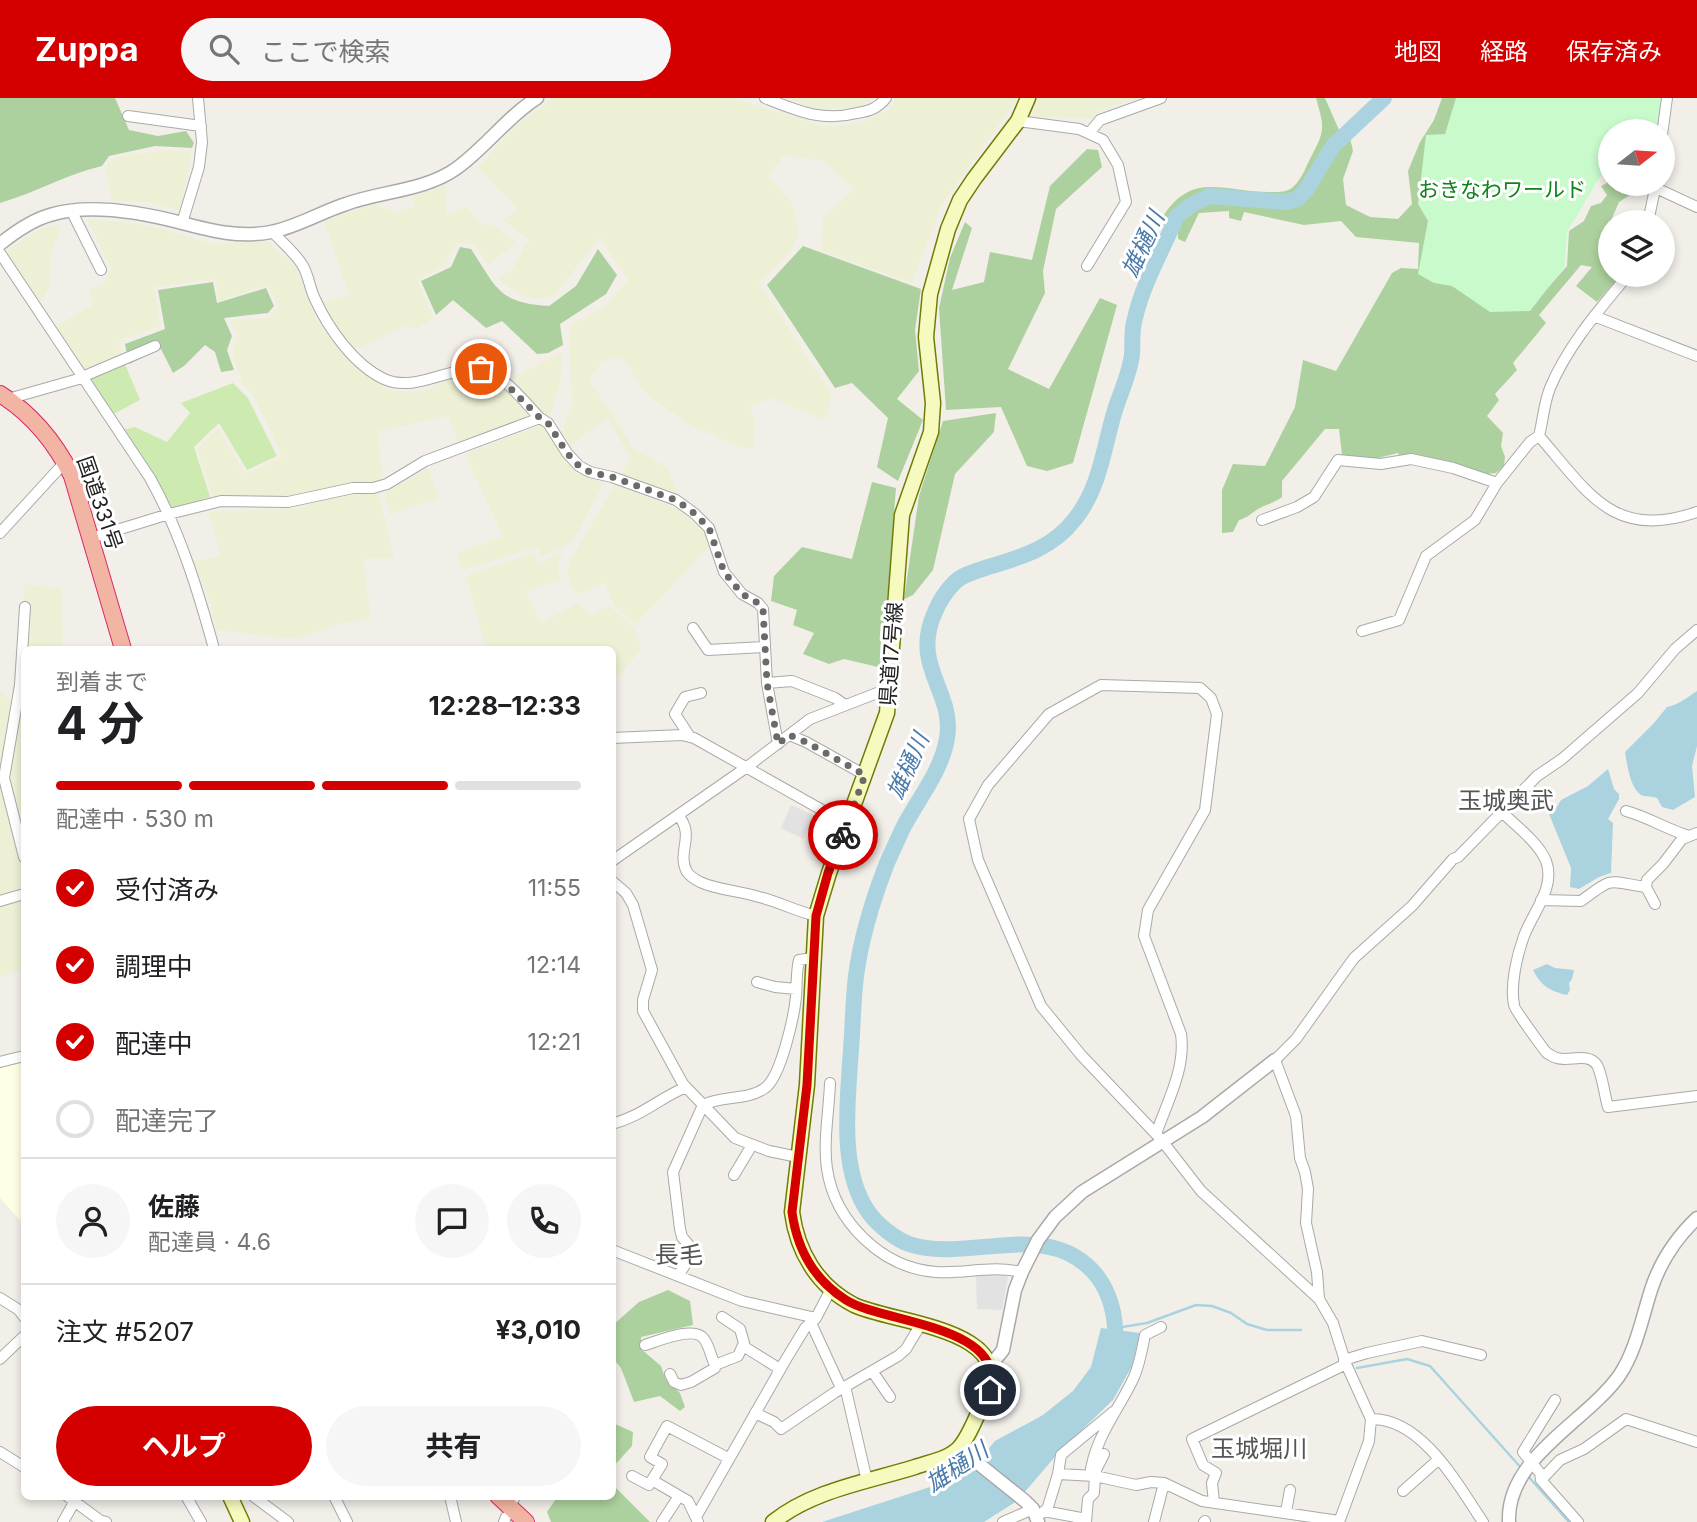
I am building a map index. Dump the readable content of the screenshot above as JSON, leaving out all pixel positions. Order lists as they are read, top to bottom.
{
  "streets": {
    "highway": ["国道331号"],
    "main road": ["県道17号線"]
  },
  "districts": ["玉城奥武", "長毛", "玉城堀川"],
  "water": ["雄樋川"],
  "parks": ["おきなわワールド"],
  "north": "right",
  "page": {
    "header": "Zuppa",
    "search": "ここで検索",
    "nav": ["地図", "経路", "保存済み"],
    "heading": ["4 分", "到着まで", "12:28–12:33"],
    "panel": [
      "佐藤",
      "配達員 · 4.6",
      "注文 #5207",
      "¥3,010"
    ],
    "bar": "配達中 · 530 m",
    "list": [
      ["受付済み", "11:55"],
      ["調理中", "12:14"],
      ["配達中", "12:21"],
      "配達完了"
    ],
    "buttons": ["ヘルプ", "共有"]
  }
}
